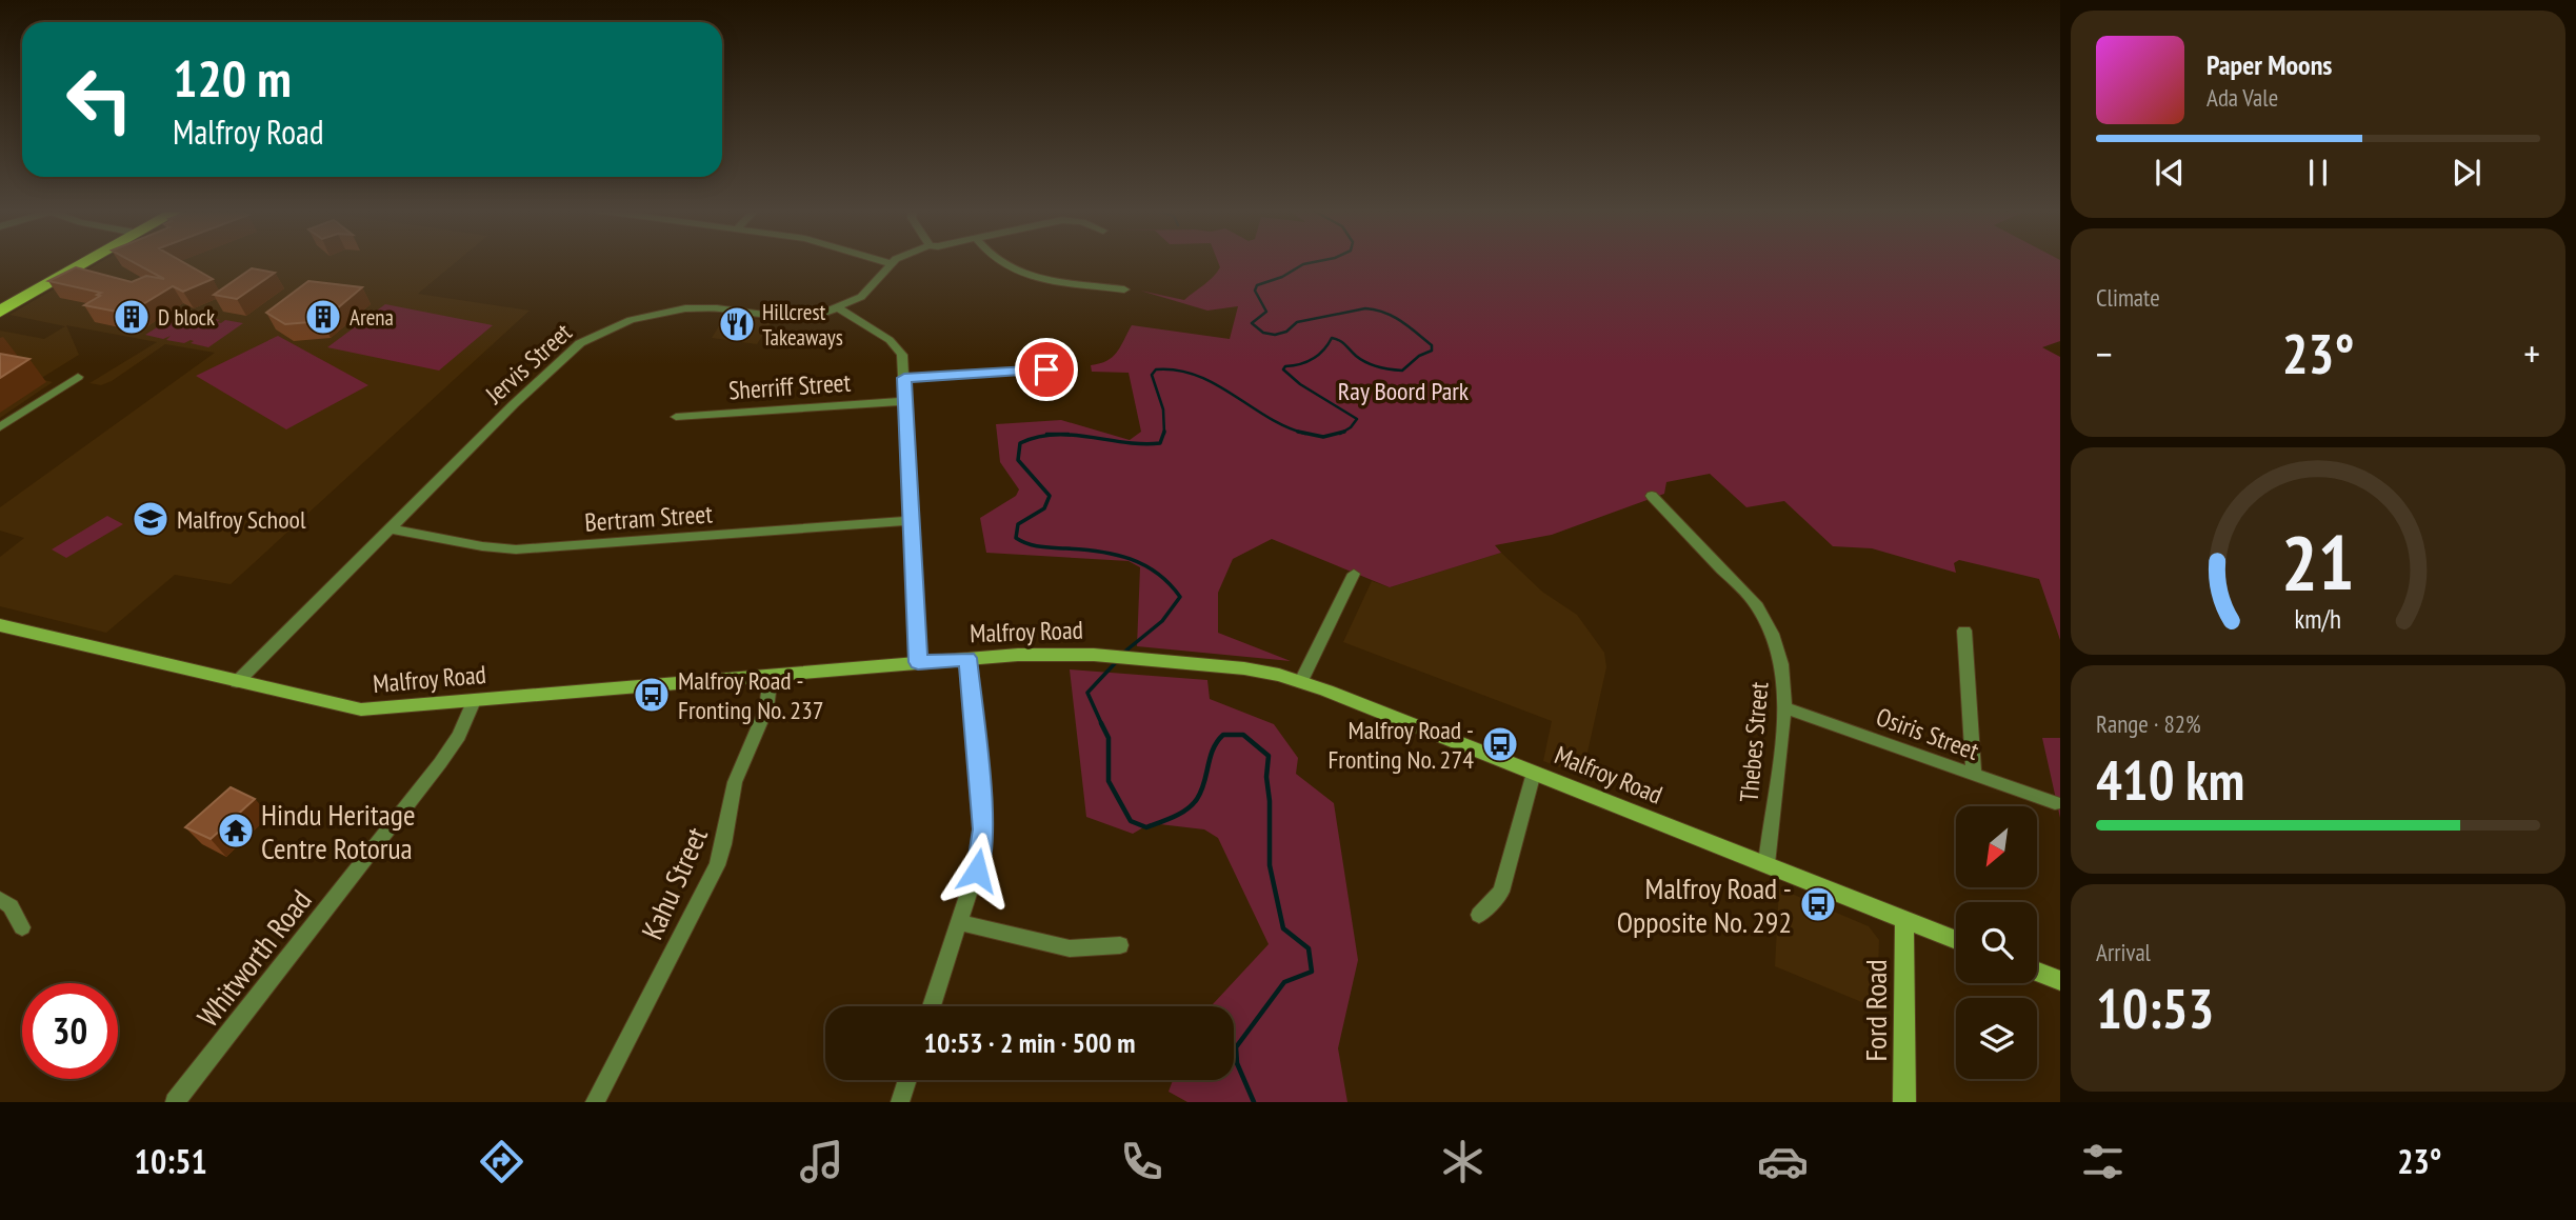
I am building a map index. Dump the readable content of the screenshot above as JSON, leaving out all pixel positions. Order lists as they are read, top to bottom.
{
  "streets": {
    "main road": ["Malfroy Road", "Ford Road"],
    "street": [
      "Jervis Street",
      "Sherriff Street",
      "Bertram Street",
      "Osiris Street",
      "Thebes Street",
      "Kahu Street",
      "Whitworth Road"
    ]
  },
  "crossings": [
    ["Jervis Street", "Bertram Street"],
    ["Jervis Street", "Malfroy Road"],
    ["Malfroy Road", "Thebes Street"],
    ["Malfroy Road", "Kahu Street"],
    ["Malfroy Road", "Whitworth Road"],
    ["Malfroy Road", "Ford Road"],
    ["Osiris Street", "Thebes Street"]
  ],
  "parks": ["Ray Boord Park"],
  "places": {
    "building": ["D block", "Arena"],
    "restaurant": ["Hillcrest Takeaways"],
    "school or university": ["Malfroy School"],
    "bus stop": ["Malfroy Road - Fronting No. 237", "Malfroy Road - Fronting No. 274", "Malfroy Road - Opposite No. 292"],
    "temple": ["Hindu Heritage Centre Rotorua"]
  },
  "north": "bottom left",
  "page": {
    "turn": ["120 m", "Malfroy Road"],
    "song": ["Paper Moons", "Ada Vale"],
    "tile": [
      "Climate",
      ["Range · 82%", "410 km"],
      ["Arrival", "10:53"]
    ],
    "heat": ["−", "23°", "+"],
    "limit": "30",
    "trip": "10:53 · 2 min · 500 m",
    "tabs": ["10:51", "23°"],
    "gauge": ["21", "km/h"]
  }
}
